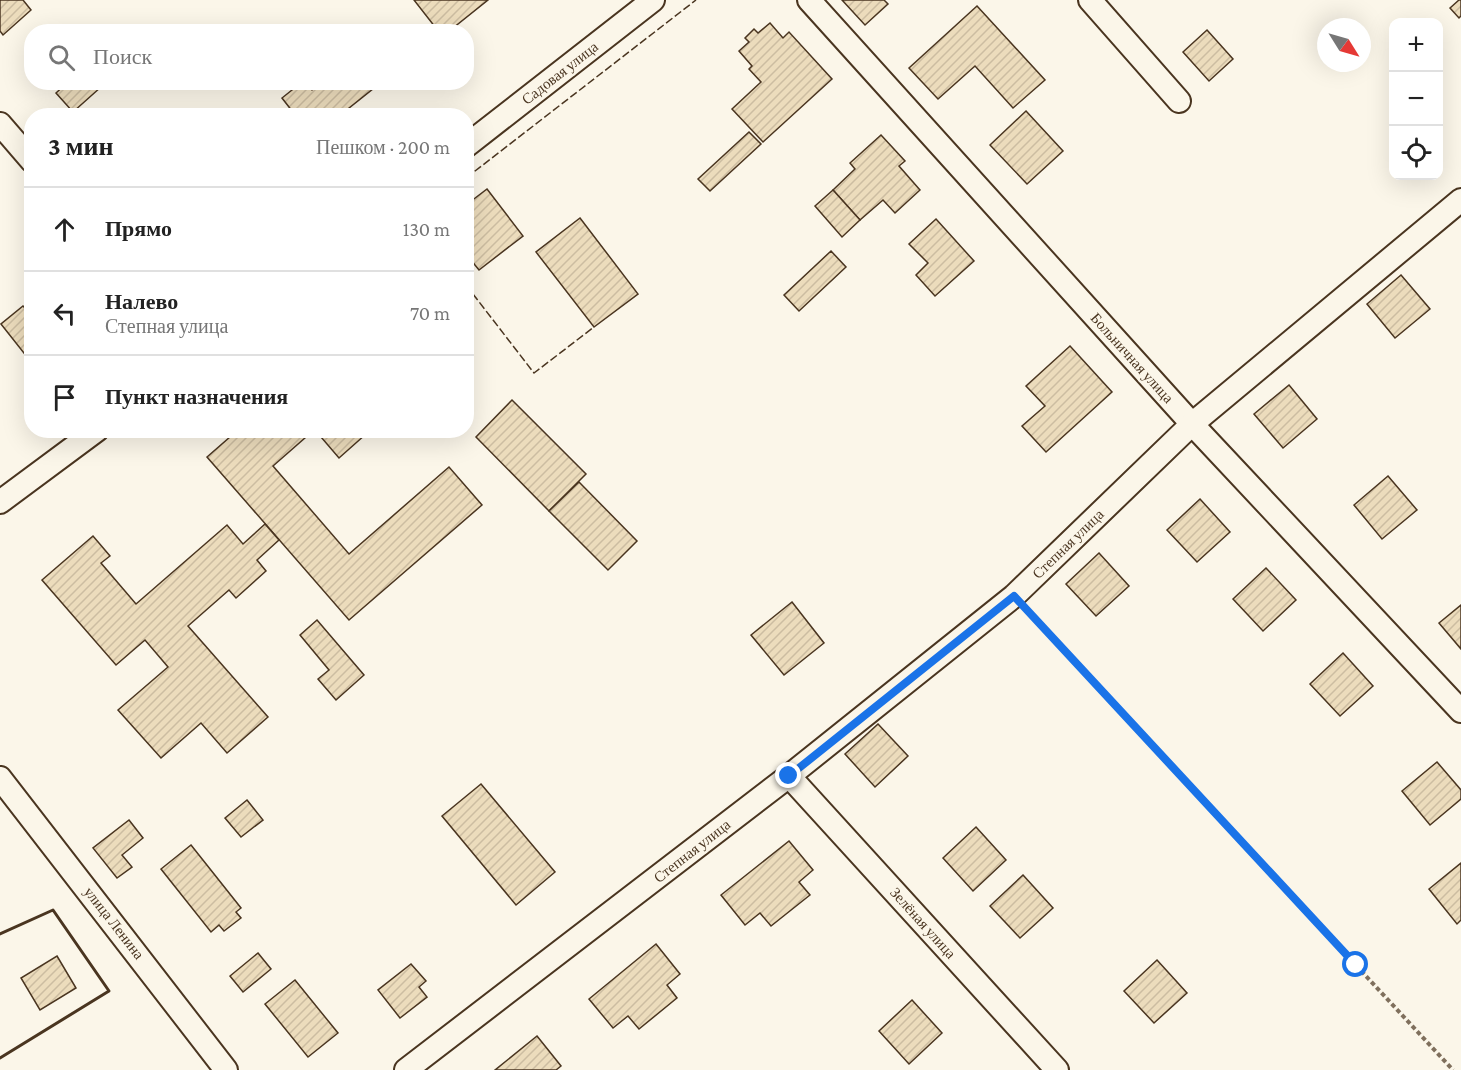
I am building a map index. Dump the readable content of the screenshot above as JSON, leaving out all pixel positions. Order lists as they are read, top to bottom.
{
  "streets": {
    "street": [
      "Садовая улица",
      "Больничная улица",
      "Степная улица",
      "улица Ленина",
      "Зелёная улица"
    ]
  },
  "crossings": [
    ["Больничная улица", "Степная улица"],
    ["Степная улица", "Зелёная улица"]
  ],
  "north": "bottom right",
  "page": {
    "map_buttons": ["+", "−"],
    "search": "Поиск",
    "heading": ["3 мин", "Пешком · 200 m"],
    "list": [
      ["Прямо", "130 m"],
      ["Налево", "Степная улица", "70 m"],
      "Пункт назначения"
    ]
  }
}
